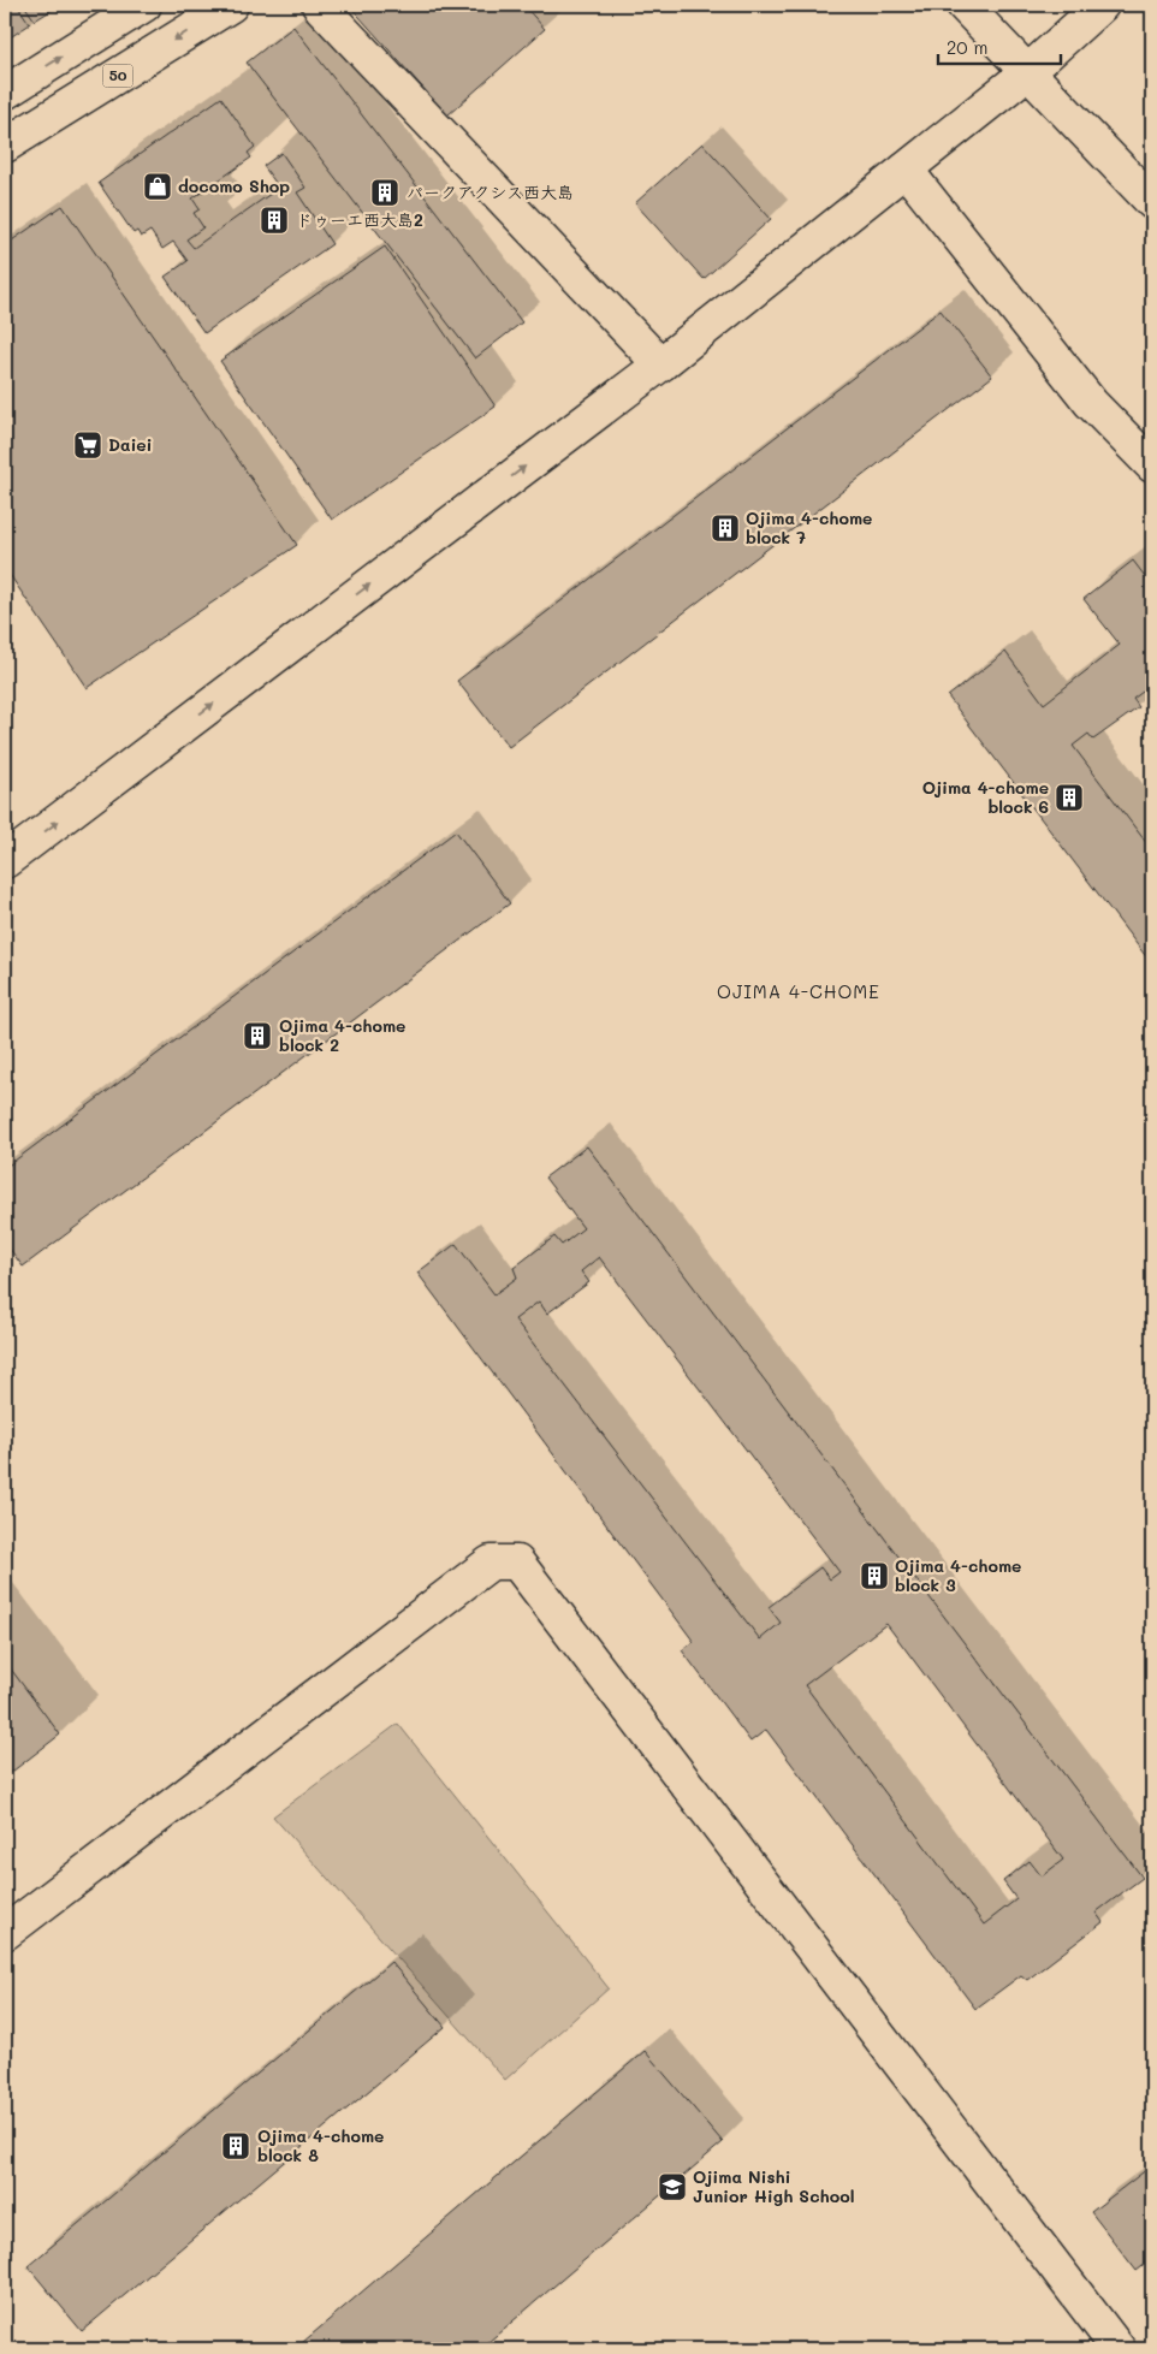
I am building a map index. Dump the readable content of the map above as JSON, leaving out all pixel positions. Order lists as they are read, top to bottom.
{
  "streets": {
    "street": ["50"]
  },
  "districts": ["OJIMA 4-CHOME"],
  "places": {
    "shop": ["docomo Shop"],
    "building": [
      "パークアクシス西大島",
      "ドゥーエ西大島2",
      "Ojima 4-chome block 7",
      "Ojima 4-chome block 6",
      "Ojima 4-chome block 2",
      "Ojima 4-chome block 3",
      "Ojima 4-chome block 8"
    ],
    "supermarket": ["Daiei"],
    "school or university": ["Ojima Nishi Junior High School"]
  },
  "scale_bar": "20 m"
}
